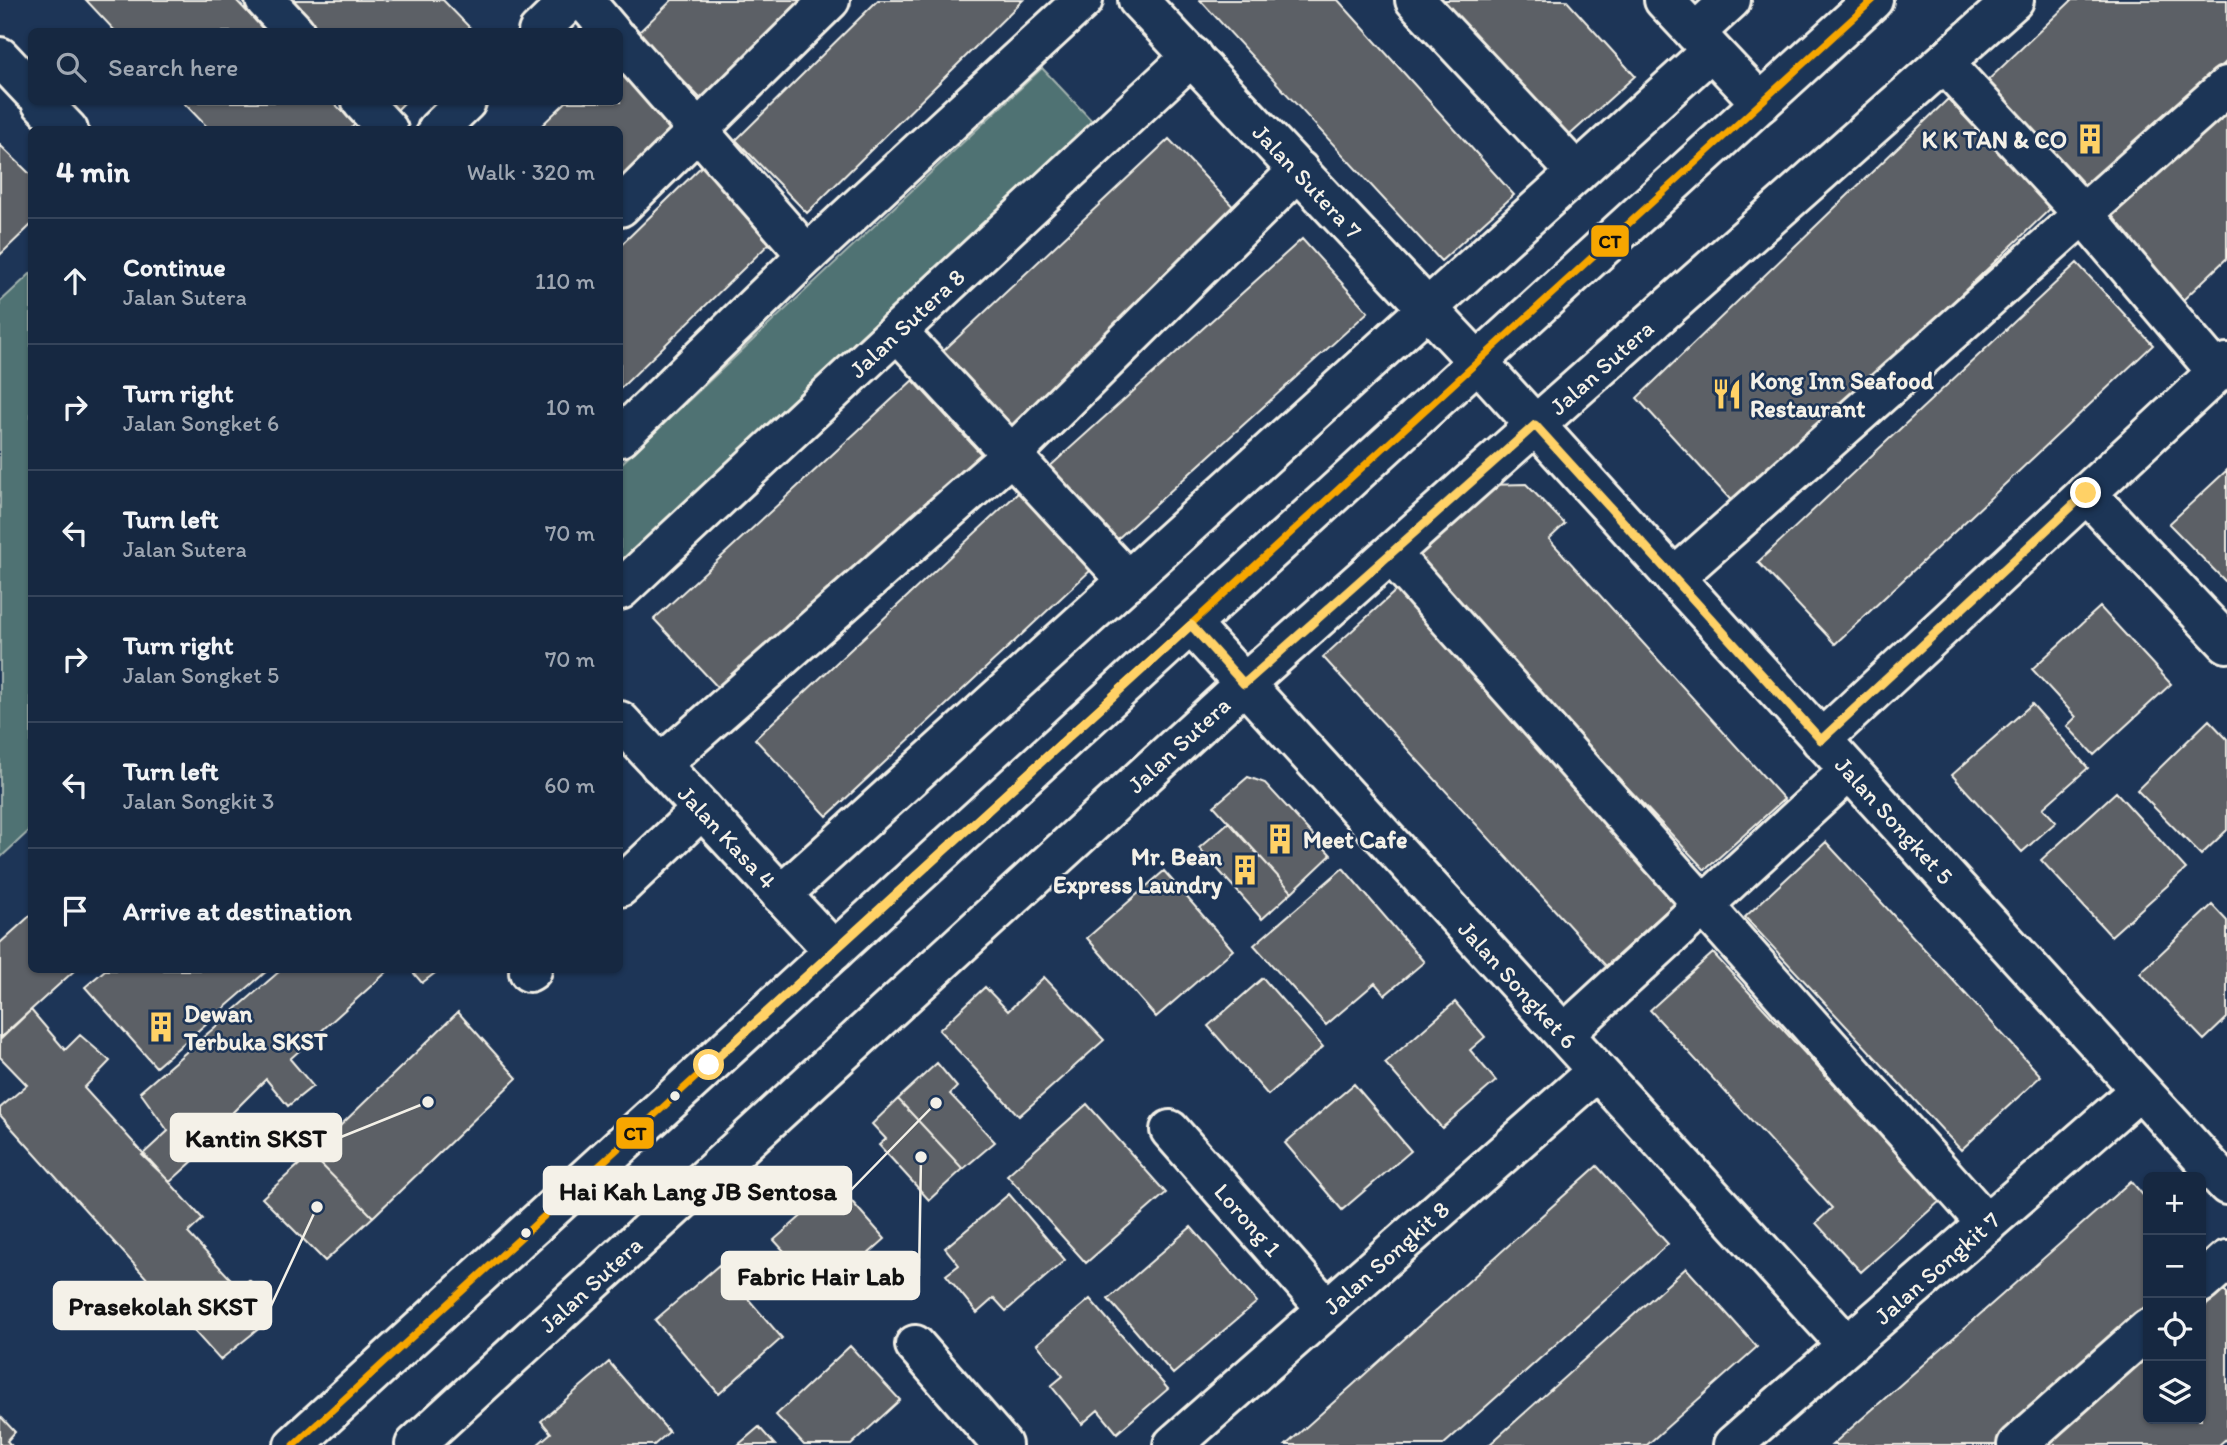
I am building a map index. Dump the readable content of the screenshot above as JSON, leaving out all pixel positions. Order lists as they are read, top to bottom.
{
  "streets": {
    "street": [
      "Jalan Sutera 7",
      "Jalan Sutera 8",
      "Jalan Sutera",
      "Jalan Songket 5",
      "Jalan Kasa 4",
      "Jalan Songket 6",
      "Lorong 1",
      "Jalan Songkit 8",
      "Jalan Songkit 7"
    ]
  },
  "crossings": [
    ["Jalan Sutera 7", "Jalan Sutera 8"],
    ["Jalan Sutera 7", "Jalan Songket 5"],
    ["Jalan Sutera", "Jalan Songket 5"],
    ["Jalan Sutera", "Jalan Songket 6"],
    ["Jalan Songket 5", "Jalan Songkit 7"],
    ["Jalan Songket 6", "Jalan Songkit 8"],
    ["Jalan Songket 6", "Jalan Songkit 7"],
    ["Lorong 1", "Jalan Songkit 8"]
  ],
  "places": {
    "building": [
      "K K TAN & CO",
      "Meet Cafe",
      "Mr. Bean Express Laundry",
      "Dewan Terbuka SKST"
    ],
    "restaurant": ["Kong Inn Seafood Restaurant"],
    "other": [
      "Kantin SKST",
      "Hai Kah Lang JB Sentosa",
      "Fabric Hair Lab",
      "Prasekolah SKST"
    ]
  },
  "lines": ["transit line CT"],
  "page": {
    "search": "Search here",
    "heading": ["4 min", "Walk · 320 m"],
    "list": [
      ["Continue", "Jalan Sutera", "110 m"],
      ["Turn right", "Jalan Songket 6", "10 m"],
      ["Turn left", "Jalan Sutera", "70 m"],
      ["Turn right", "Jalan Songket 5", "70 m"],
      ["Turn left", "Jalan Songkit 3", "60 m"],
      "Arrive at destination"
    ],
    "map_buttons": ["+", "−"]
  }
}
